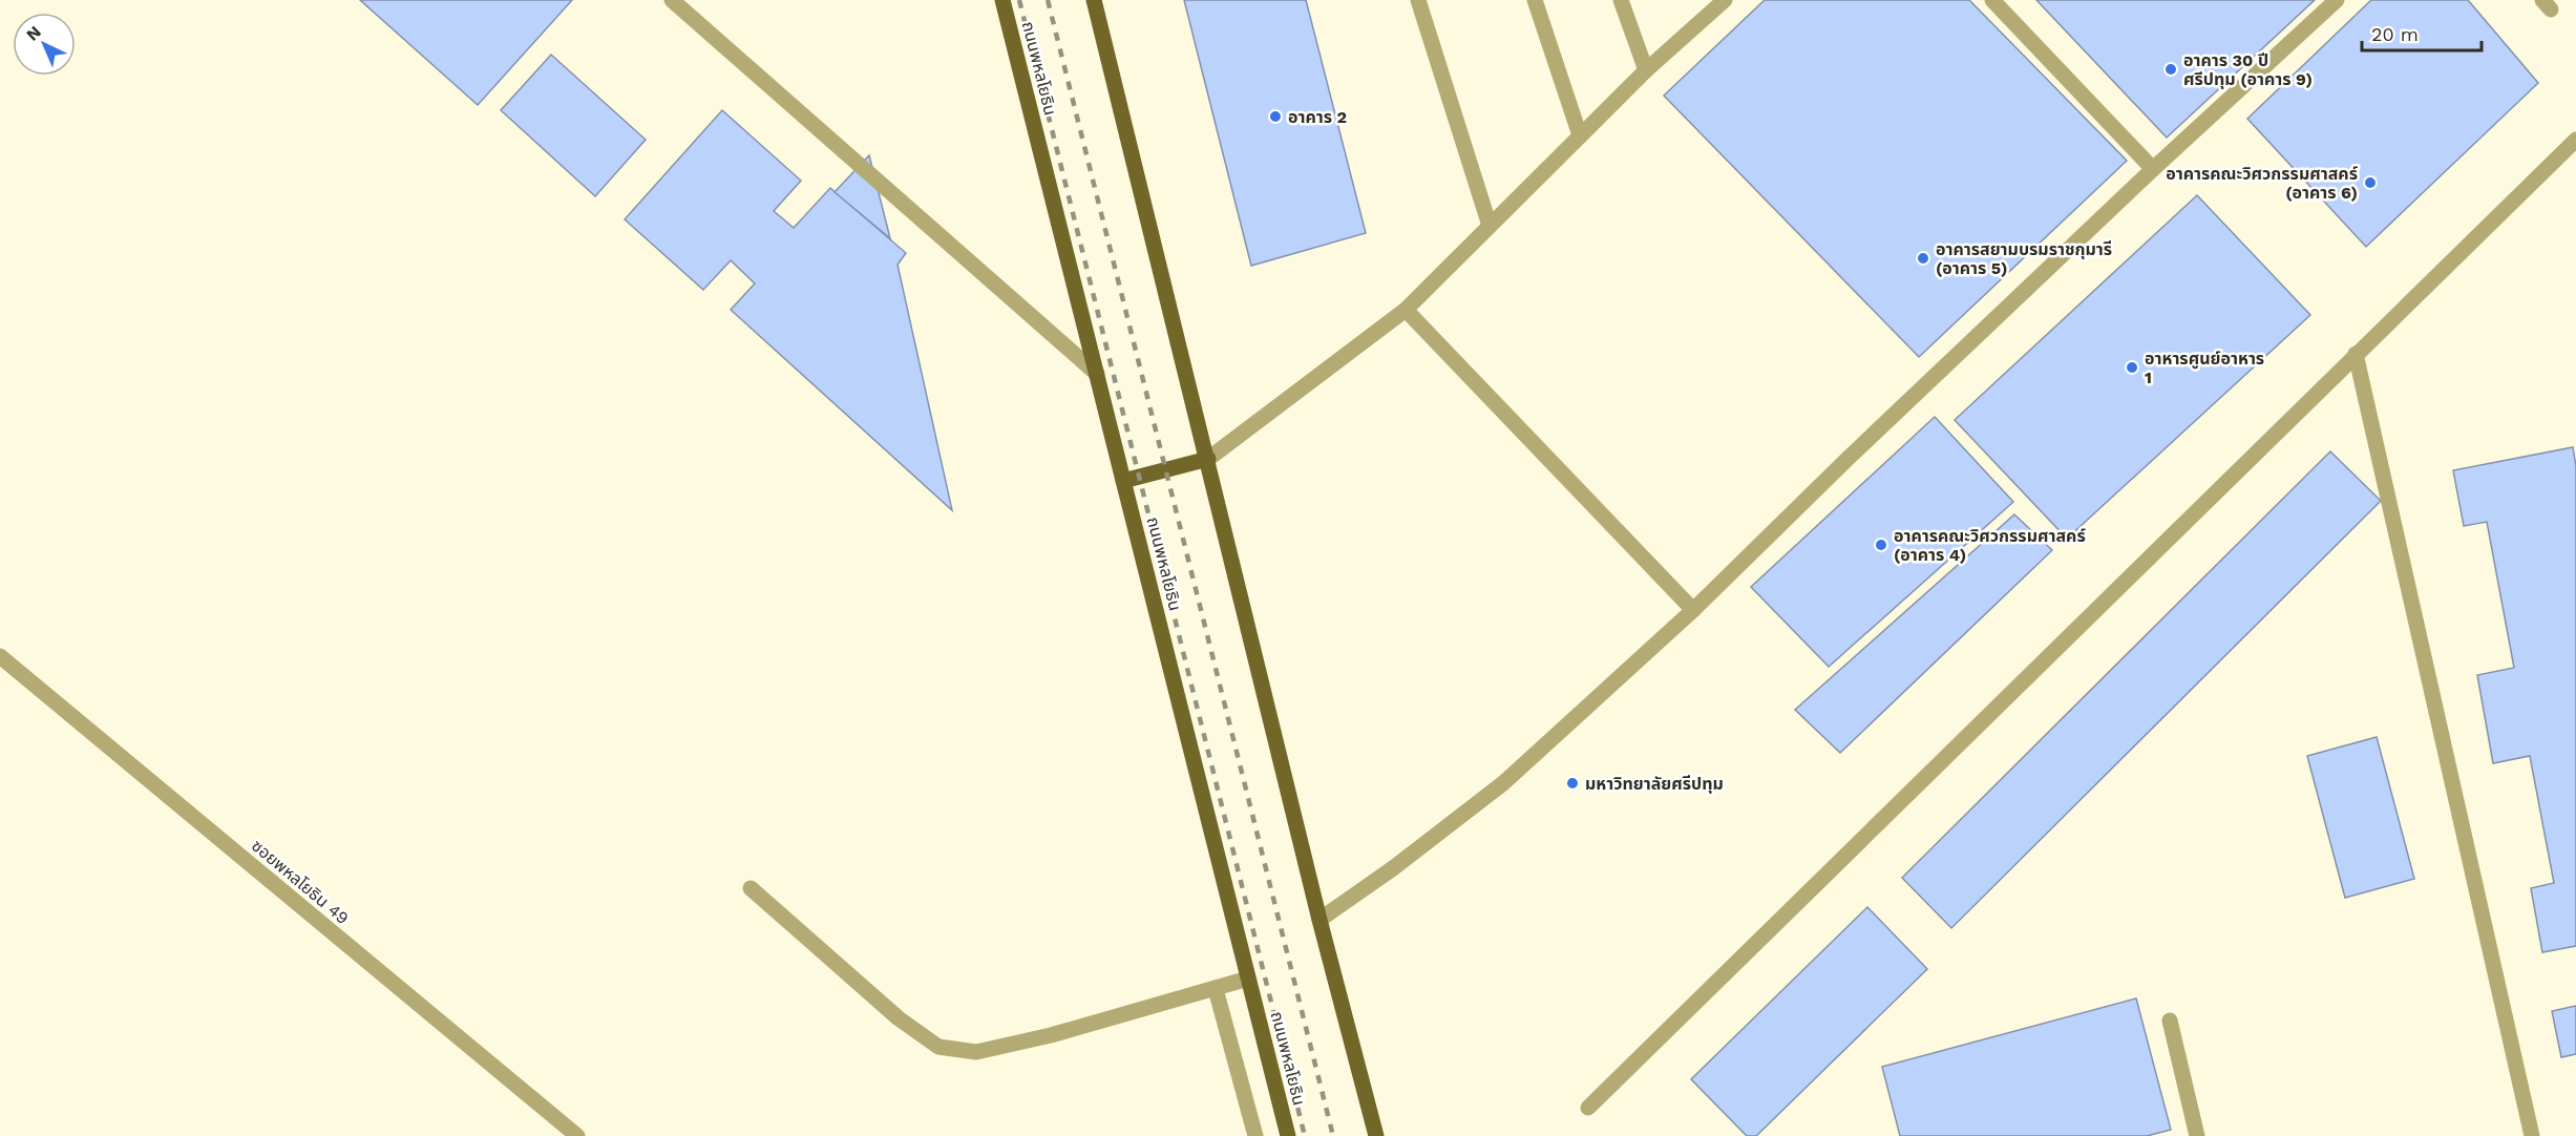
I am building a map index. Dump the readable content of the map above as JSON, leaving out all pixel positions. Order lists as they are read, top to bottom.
{
  "streets": {
    "main road": ["ถนนพหลโยธิน"],
    "street": ["ซอยพหลโยธิน 49"]
  },
  "places": [
    "อาคาร 30 ปี ศรีปทุม (อาคาร 9)",
    "อาคาร 2",
    "อาคารคณะวิศวกรรมศาสคร์ (อาคาร 6)",
    "อาคารสยามบรมราชกุมารี (อาคาร 5)",
    "อาหารศูนย์อาหาร 1",
    "อาคารคณะวิศวกรรมศาสคร์ (อาคาร 4)",
    "มหาวิทยาลัยศรีปทุม"
  ],
  "scale_bar": "20 m",
  "north": "top left"
}
